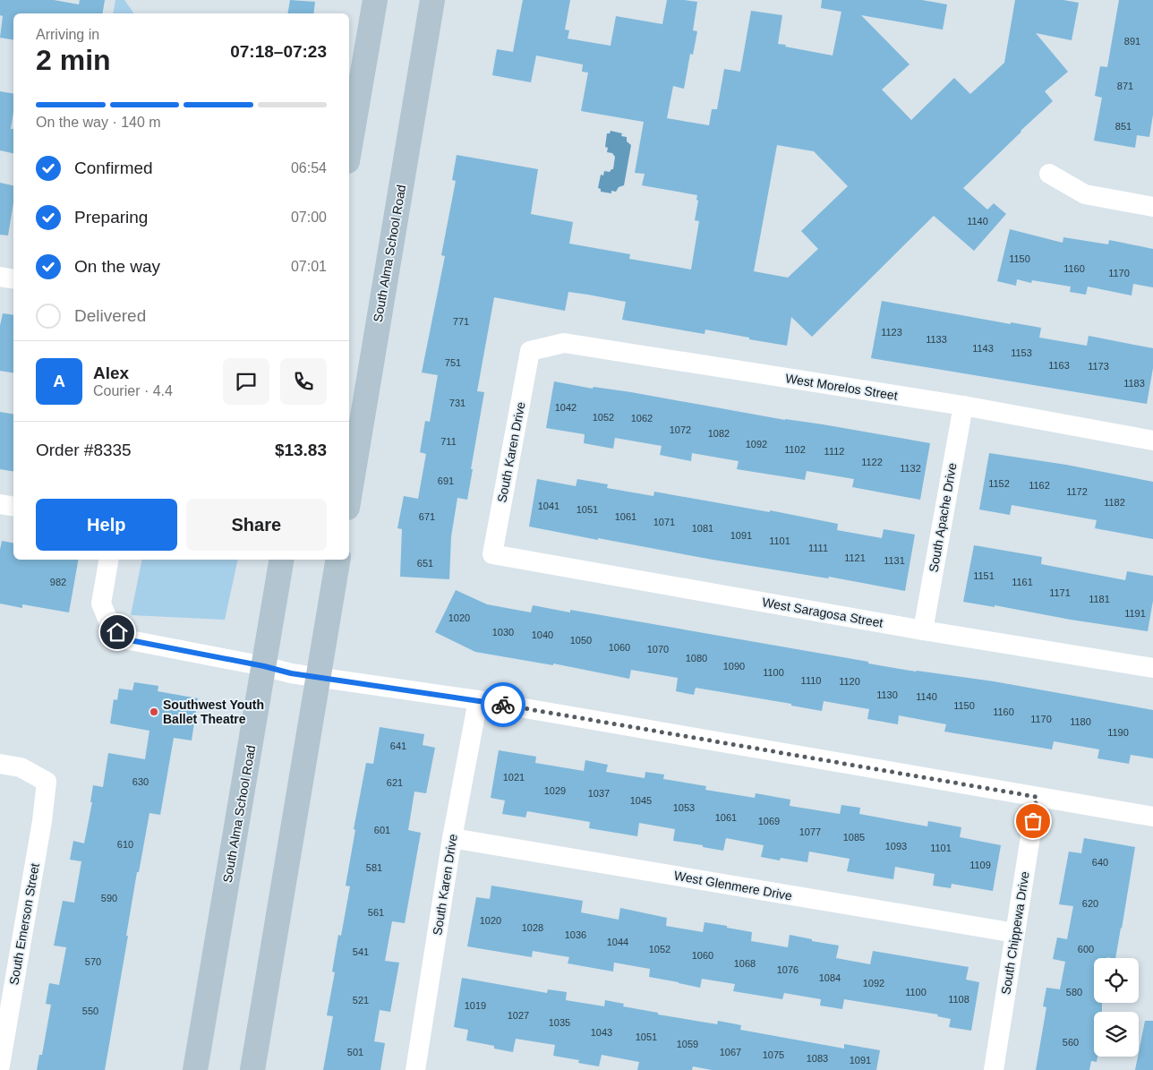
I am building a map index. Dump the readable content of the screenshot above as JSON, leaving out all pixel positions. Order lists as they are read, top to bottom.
{
  "streets": {
    "main road": ["South Alma School Road"],
    "street": [
      "West Morelos Street",
      "South Karen Drive",
      "South Apache Drive",
      "West Saragosa Street",
      "West Glenmere Drive",
      "South Emerson Street",
      "South Chippewa Drive"
    ]
  },
  "crossings": [
    ["West Morelos Street", "South Karen Drive"],
    ["West Morelos Street", "South Apache Drive"],
    ["South Karen Drive", "West Saragosa Street"],
    ["South Karen Drive", "West Glenmere Drive"],
    ["South Apache Drive", "West Saragosa Street"],
    ["West Glenmere Drive", "South Chippewa Drive"]
  ],
  "places": ["Southwest Youth Ballet Theatre"],
  "house_numbers": [
    "891",
    "871",
    "851",
    "1140",
    "1150",
    "1160",
    "1170",
    "771",
    "1123",
    "1133",
    "1143",
    "1153",
    "751",
    "1163",
    "1173",
    "1183",
    "731",
    "1042",
    "1052",
    "1062",
    "1072",
    "1082",
    "711",
    "1092",
    "1102",
    "1112",
    "1122",
    "1132",
    "691",
    "1152",
    "1162",
    "1172",
    "1182",
    "1041",
    "1051",
    "671",
    "1061",
    "1071",
    "1081",
    "1091",
    "1101",
    "1111",
    "1121",
    "1131",
    "651",
    "1151",
    "982",
    "1161",
    "1171",
    "1181",
    "1191",
    "1020",
    "1030",
    "1040",
    "1050",
    "1060",
    "1070",
    "1080",
    "1090",
    "1100",
    "1110",
    "1120",
    "1130",
    "1140",
    "1150",
    "1160",
    "1170",
    "1180",
    "1190",
    "641",
    "1021",
    "630",
    "621",
    "1029",
    "1037",
    "1045",
    "1053",
    "1061",
    "1069",
    "601",
    "1077",
    "1085",
    "610",
    "1093",
    "1101",
    "640",
    "1109",
    "581",
    "590",
    "620",
    "561",
    "1020",
    "1028",
    "1036",
    "1044",
    "1052",
    "600",
    "541",
    "1060",
    "570",
    "1068",
    "1076",
    "1084",
    "1092",
    "1100",
    "580",
    "1108",
    "521",
    "1019",
    "550",
    "1027",
    "1035",
    "1043",
    "1051",
    "560",
    "1059",
    "501",
    "1067",
    "1075",
    "1083",
    "1091"
  ],
  "page": {
    "heading": ["2 min", "Arriving in", "07:18–07:23"],
    "panel": [
      "Alex",
      "Courier · 4.4",
      "Order #8335",
      "$13.83"
    ],
    "bar": "On the way · 140 m",
    "list": [
      ["Confirmed", "06:54"],
      ["Preparing", "07:00"],
      ["On the way", "07:01"],
      "Delivered"
    ],
    "round": "A",
    "buttons": ["Help", "Share"]
  }
}
